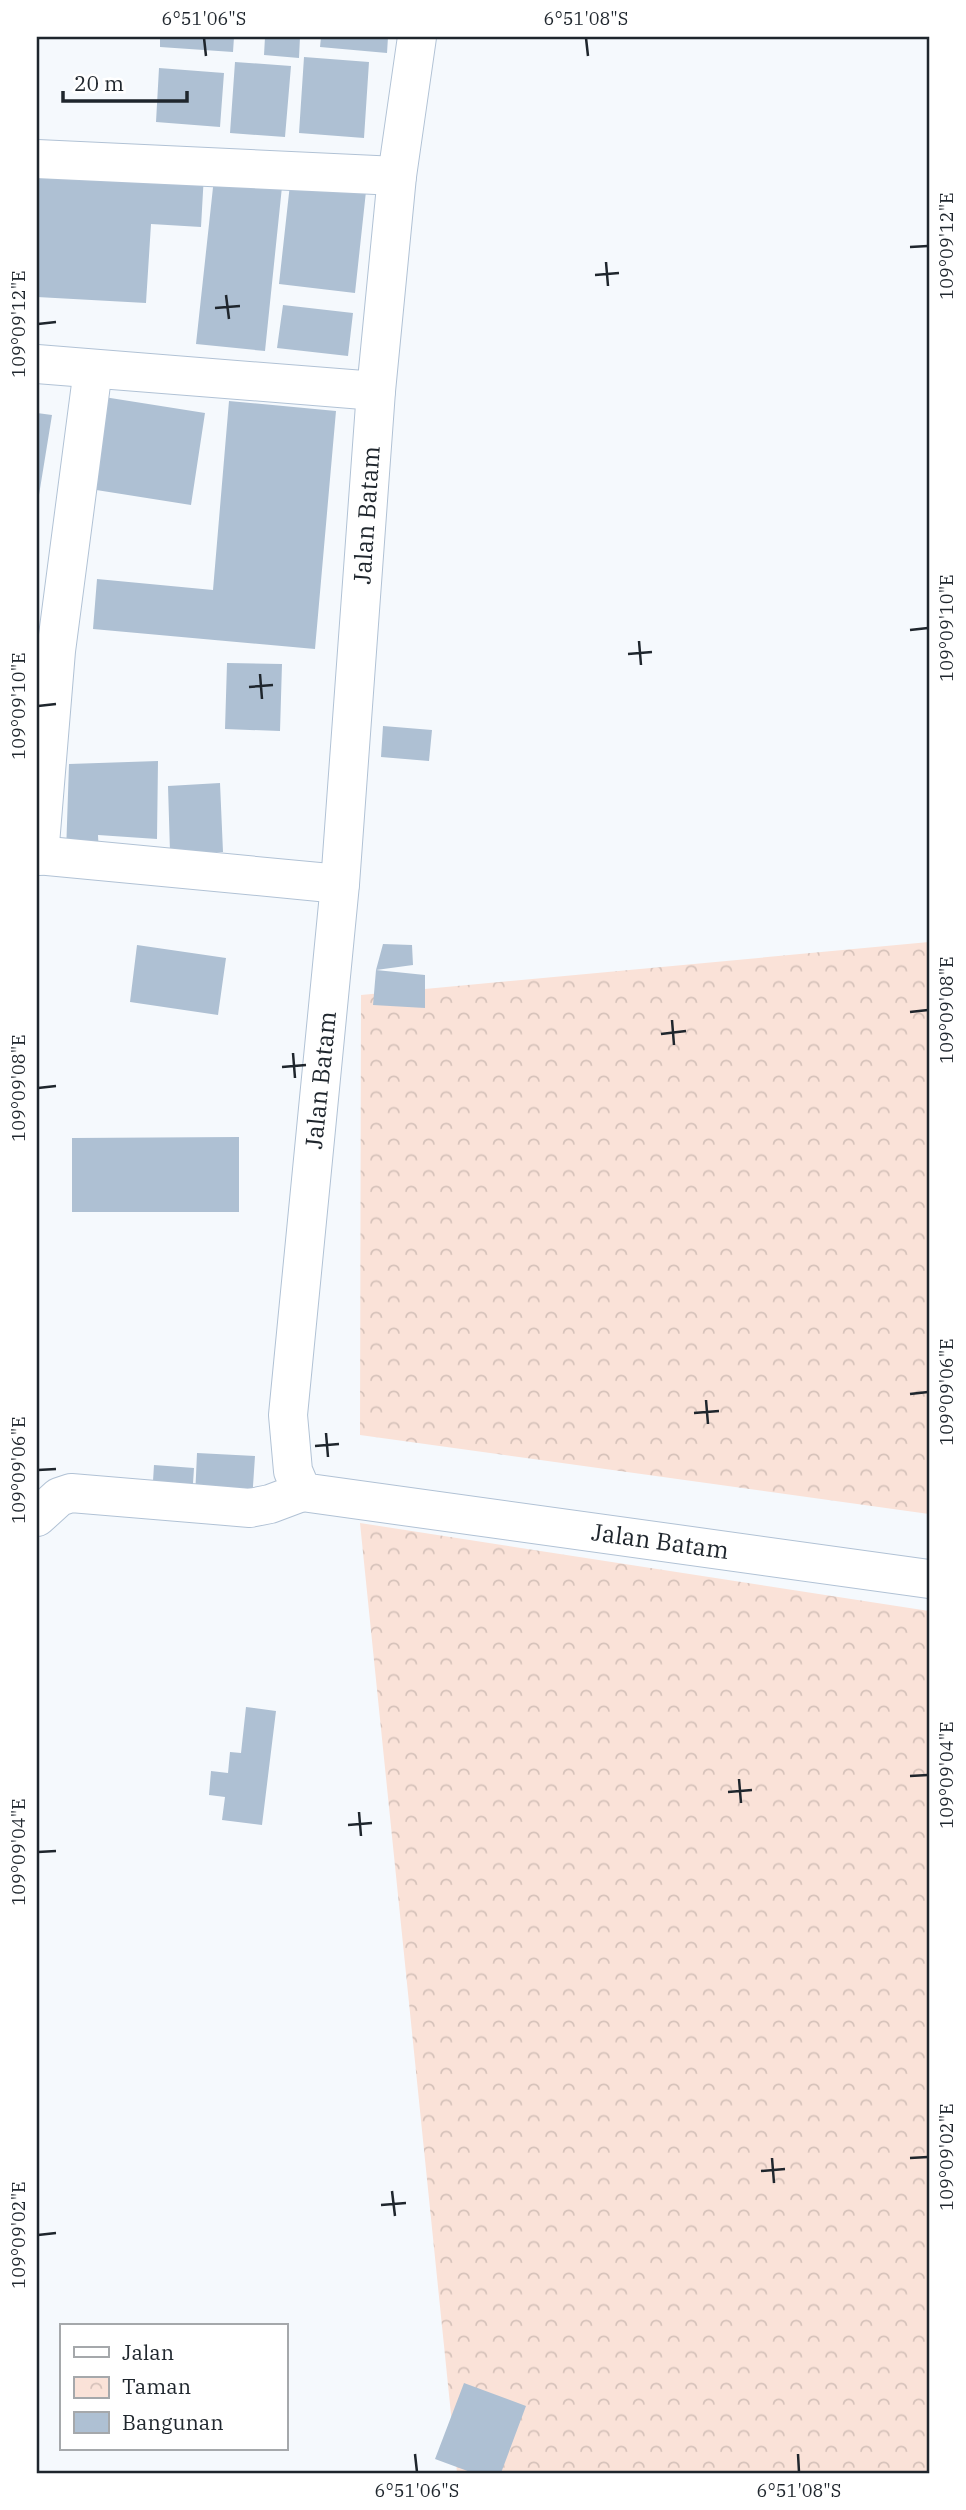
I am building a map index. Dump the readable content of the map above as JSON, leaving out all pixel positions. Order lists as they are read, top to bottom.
{
  "streets": {
    "street": ["Jalan Batam"]
  },
  "legend": ["Jalan", "Taman", "Bangunan"],
  "scale_bar": "20 m",
  "coordinates": [
    "6°51'06\"S",
    "6°51'08\"S",
    "109°09'12\"E",
    "109°09'10\"E",
    "109°09'08\"E",
    "109°09'06\"E",
    "109°09'04\"E",
    "109°09'02\"E"
  ]
}
